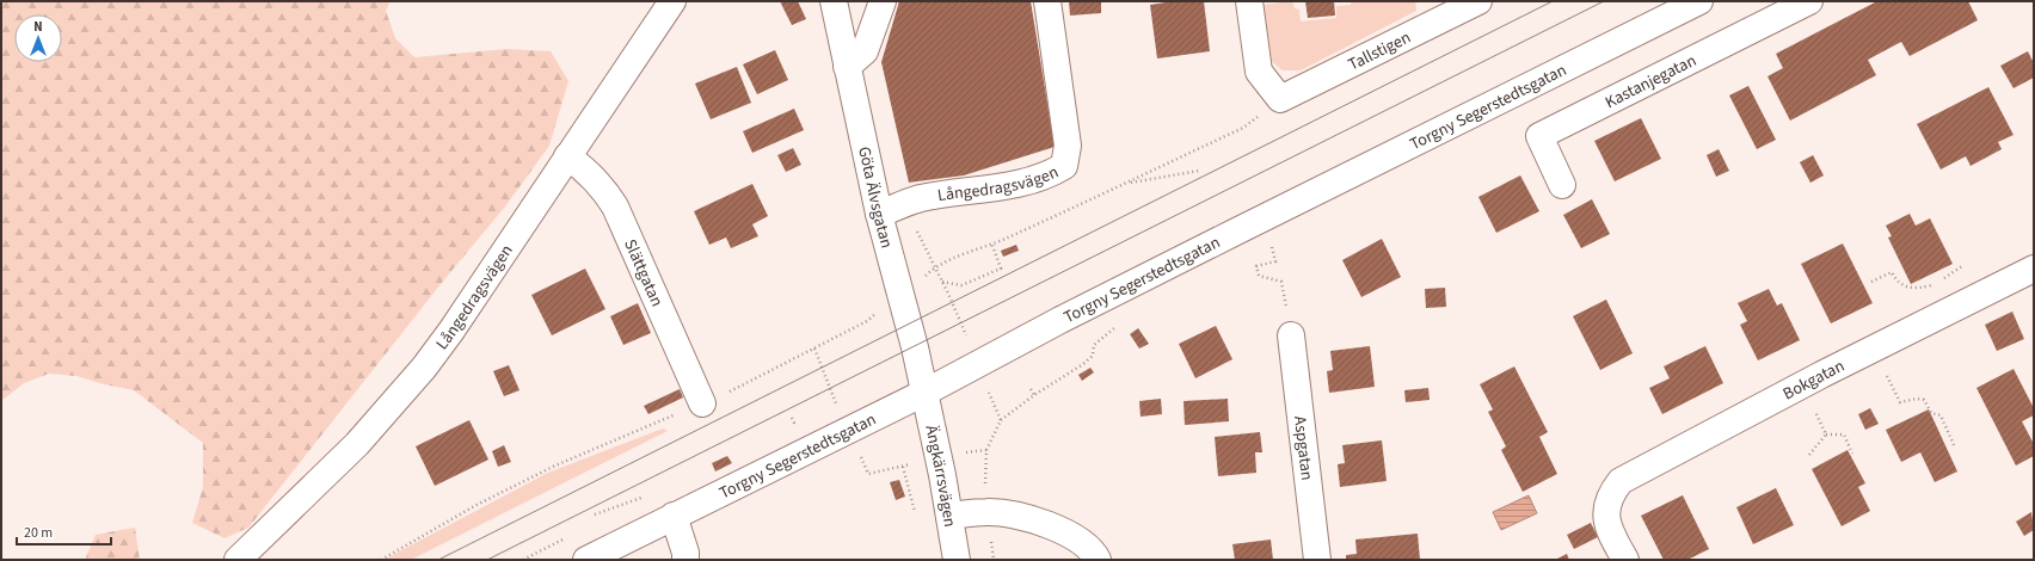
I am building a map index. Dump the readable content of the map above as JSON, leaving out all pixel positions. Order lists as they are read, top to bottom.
{
  "streets": {
    "street": [
      "Tallstigen",
      "Kastanjegatan",
      "Torgny Segerstedtsgatan",
      "Långedragsvägen",
      "Göta Älvsgatan",
      "Slättgatan",
      "Bokgatan",
      "Aspgatan",
      "Ängkärrsvägen"
    ]
  },
  "crossings": [
    ["Torgny Segerstedtsgatan", "Göta Älvsgatan"],
    ["Torgny Segerstedtsgatan", "Ängkärrsvägen"],
    ["Långedragsvägen", "Göta Älvsgatan"],
    ["Långedragsvägen", "Slättgatan"],
    ["Göta Älvsgatan", "Ängkärrsvägen"]
  ],
  "scale_bar": "20 m",
  "north": "top"
}
